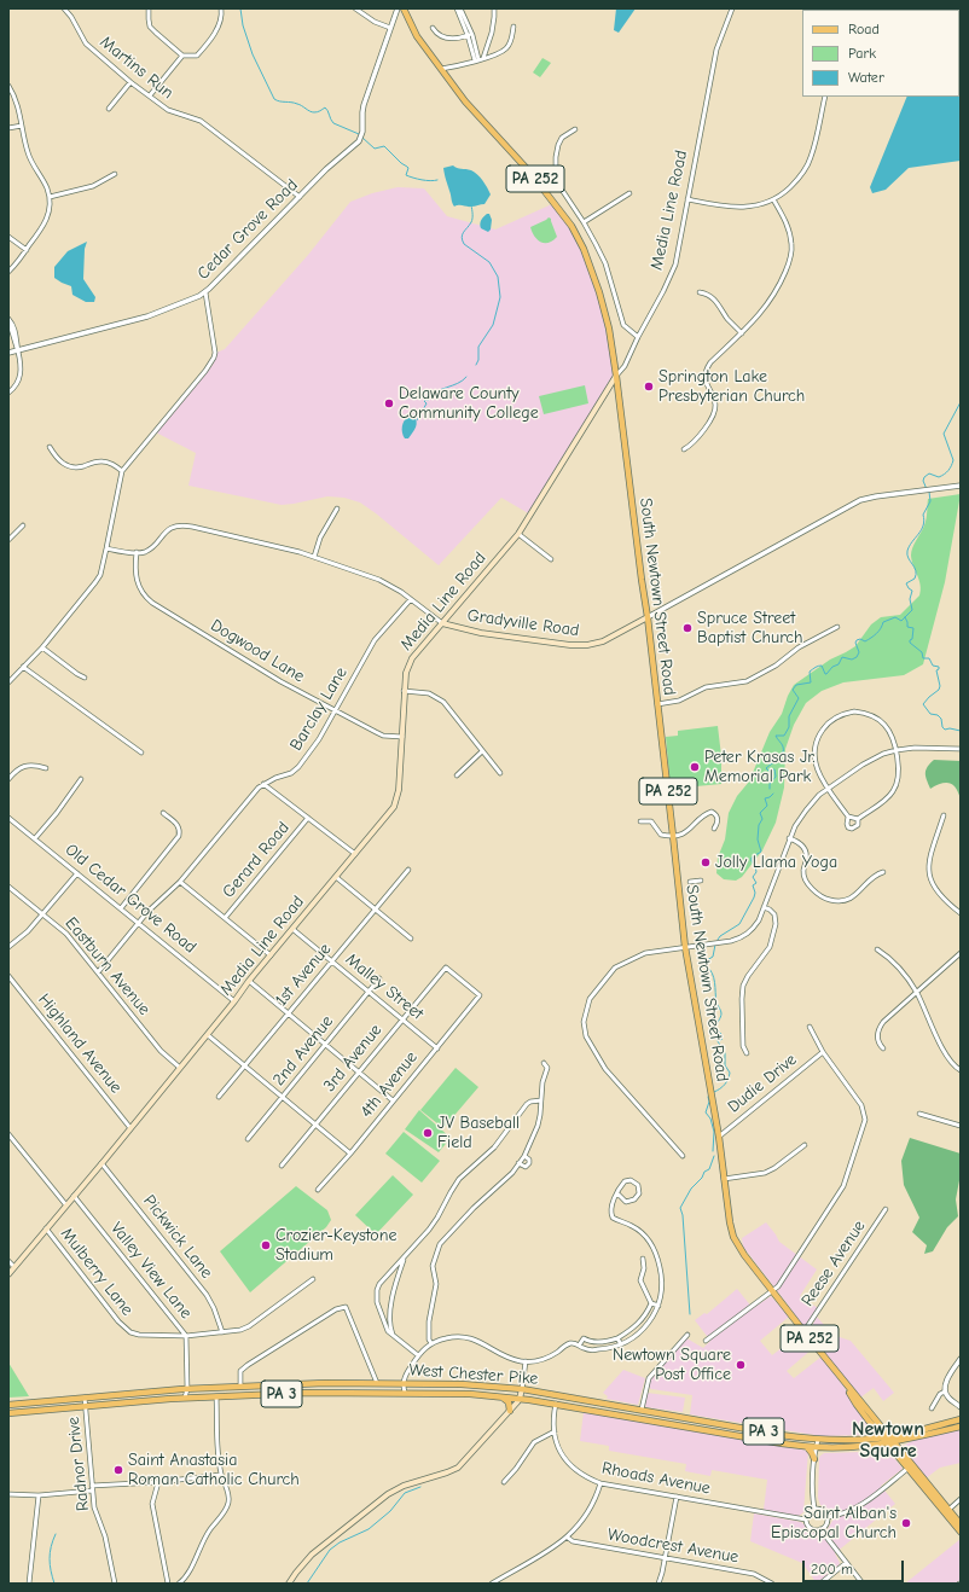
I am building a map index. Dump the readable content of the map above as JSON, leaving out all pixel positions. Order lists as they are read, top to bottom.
{
  "streets": {
    "main road": [
      "PA 252",
      "Media Line Road",
      "South Newtown Street Road",
      "Gradyville Road",
      "West Chester Pike",
      "PA 3"
    ],
    "street": [
      "Martins Run",
      "Cedar Grove Road",
      "Dogwood Lane",
      "Barclay Lane",
      "Gerard Road",
      "Old Cedar Grove Road",
      "Eastburn Avenue",
      "1st Avenue",
      "Malley Street",
      "Highland Avenue",
      "2nd Avenue",
      "3rd Avenue",
      "Dudie Drive",
      "4th Avenue",
      "Pickwick Lane",
      "Reese Avenue",
      "Valley View Lane",
      "Mulberry Lane",
      "Radnor Drive",
      "Rhoads Avenue",
      "Woodcrest Avenue"
    ]
  },
  "crossings": [
    ["Martins Run", "Cedar Grove Road"],
    ["PA 252", "Media Line Road"],
    ["PA 252", "South Newtown Street Road"],
    ["PA 252", "West Chester Pike"],
    ["Media Line Road", "South Newtown Street Road"],
    ["Media Line Road", "Gradyville Road"],
    ["Media Line Road", "Dogwood Lane"],
    ["Media Line Road", "Old Cedar Grove Road"],
    ["Media Line Road", "Eastburn Avenue"],
    ["Media Line Road", "Malley Street"],
    ["Media Line Road", "Highland Avenue"],
    ["Media Line Road", "Pickwick Lane"],
    ["Media Line Road", "Valley View Lane"],
    ["Media Line Road", "Mulberry Lane"],
    ["South Newtown Street Road", "Gradyville Road"],
    ["South Newtown Street Road", "Dudie Drive"],
    ["South Newtown Street Road", "Reese Avenue"],
    ["Gradyville Road", "Dogwood Lane"],
    ["Gradyville Road", "Barclay Lane"],
    ["Dogwood Lane", "Barclay Lane"],
    ["Barclay Lane", "Old Cedar Grove Road"],
    ["Barclay Lane", "Eastburn Avenue"],
    ["1st Avenue", "Malley Street"],
    ["Malley Street", "2nd Avenue"],
    ["Malley Street", "3rd Avenue"],
    ["Malley Street", "4th Avenue"],
    ["3rd Avenue", "4th Avenue"],
    ["Pickwick Lane", "Mulberry Lane"],
    ["Valley View Lane", "Mulberry Lane"],
    ["Valley View Lane", "West Chester Pike"],
    ["West Chester Pike", "Radnor Drive"],
    ["West Chester Pike", "Rhoads Avenue"]
  ],
  "districts": ["Newtown Square"],
  "places": [
    "Springton Lake Presbyterian Church",
    "Delaware County Community College",
    "Spruce Street Baptist Church",
    "Peter Krasas Jr. Memorial Park",
    "Jolly Llama Yoga",
    "JV Baseball Field",
    "Crozier-Keystone Stadium",
    "Newtown Square Post Office",
    "Saint Anastasia Roman Catholic Church",
    "Saint Alban's Episcopal Church"
  ],
  "legend": ["Road", "Park", "Water"],
  "scale_bar": "200 m"
}
